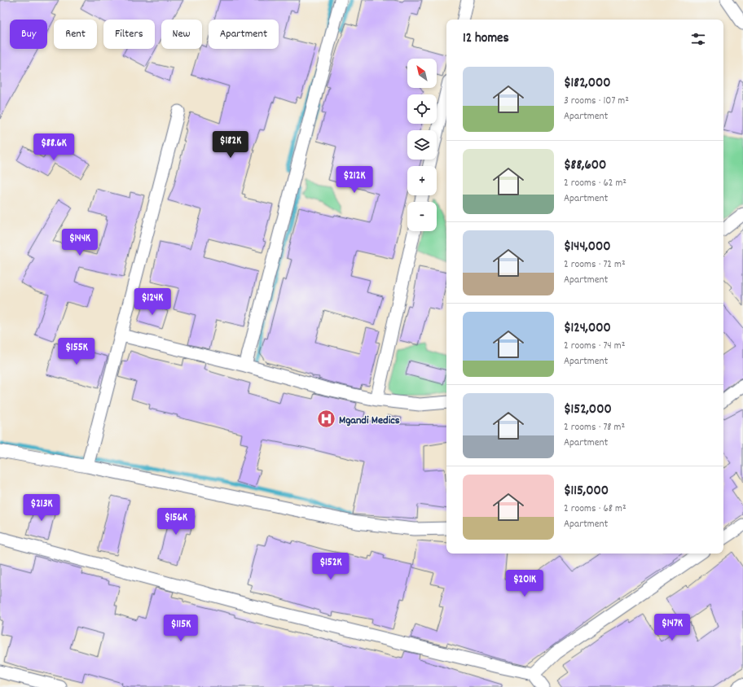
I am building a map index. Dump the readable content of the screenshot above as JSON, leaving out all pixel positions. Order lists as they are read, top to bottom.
{
  "places": {
    "hospital": ["Mgandi Medics"]
  },
  "north": "top left",
  "page": {
    "chip": [
      "Buy",
      "Rent",
      "Filters",
      "New",
      "Apartment"
    ],
    "heading": "12 homes",
    "map_buttons": ["+", "−"],
    "list": [
      {
        "name": "$182,000",
        "note": "3 rooms · 107 m² · Apartment"
      },
      {
        "name": "$88,600",
        "note": "2 rooms · 62 m² · Apartment"
      },
      {
        "name": "$144,000",
        "note": "2 rooms · 72 m² · Apartment"
      },
      {
        "name": "$124,000",
        "note": "2 rooms · 74 m² · Apartment"
      },
      {
        "name": "$152,000",
        "note": "2 rooms · 78 m² · Apartment"
      },
      {
        "name": "$115,000",
        "note": "2 rooms · 68 m² · Apartment"
      }
    ],
    "price": [
      "$182K",
      "$88.6K",
      "$212K",
      "$144K",
      "$124K",
      "$155K",
      "$213K",
      "$156K",
      "$152K",
      "$201K",
      "$147K",
      "$115K"
    ]
  }
}
